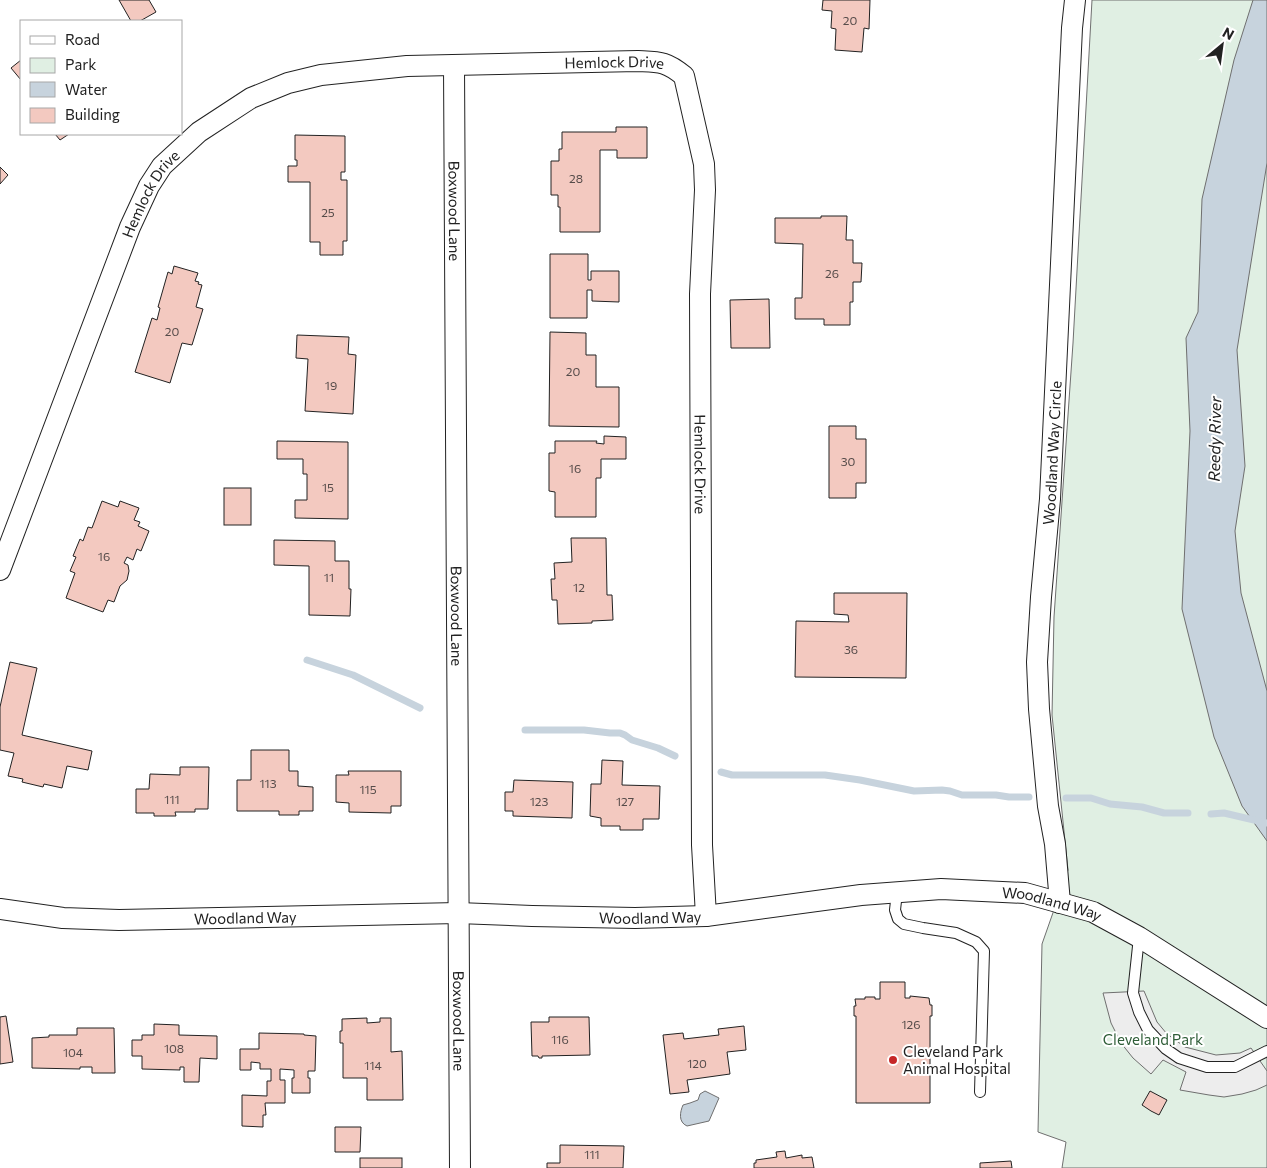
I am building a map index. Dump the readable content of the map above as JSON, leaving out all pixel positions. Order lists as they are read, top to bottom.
{
  "streets": {
    "street": [
      "Hemlock Drive",
      "Boxwood Lane",
      "Woodland Way Circle",
      "Woodland Way"
    ]
  },
  "crossings": [
    ["Hemlock Drive", "Boxwood Lane"],
    ["Hemlock Drive", "Woodland Way"],
    ["Boxwood Lane", "Woodland Way"],
    ["Woodland Way Circle", "Woodland Way"]
  ],
  "water": ["Reedy River"],
  "parks": ["Cleveland Park"],
  "places": ["Cleveland Park Animal Hospital"],
  "house_numbers": [
    "20",
    "28",
    "25",
    "26",
    "20",
    "20",
    "19",
    "30",
    "16",
    "15",
    "16",
    "11",
    "12",
    "36",
    "113",
    "115",
    "111",
    "123",
    "127",
    "126",
    "116",
    "108",
    "104",
    "120",
    "114",
    "111"
  ],
  "legend": [
    "Road",
    "Park",
    "Water",
    "Building"
  ],
  "north": "top right"
}
